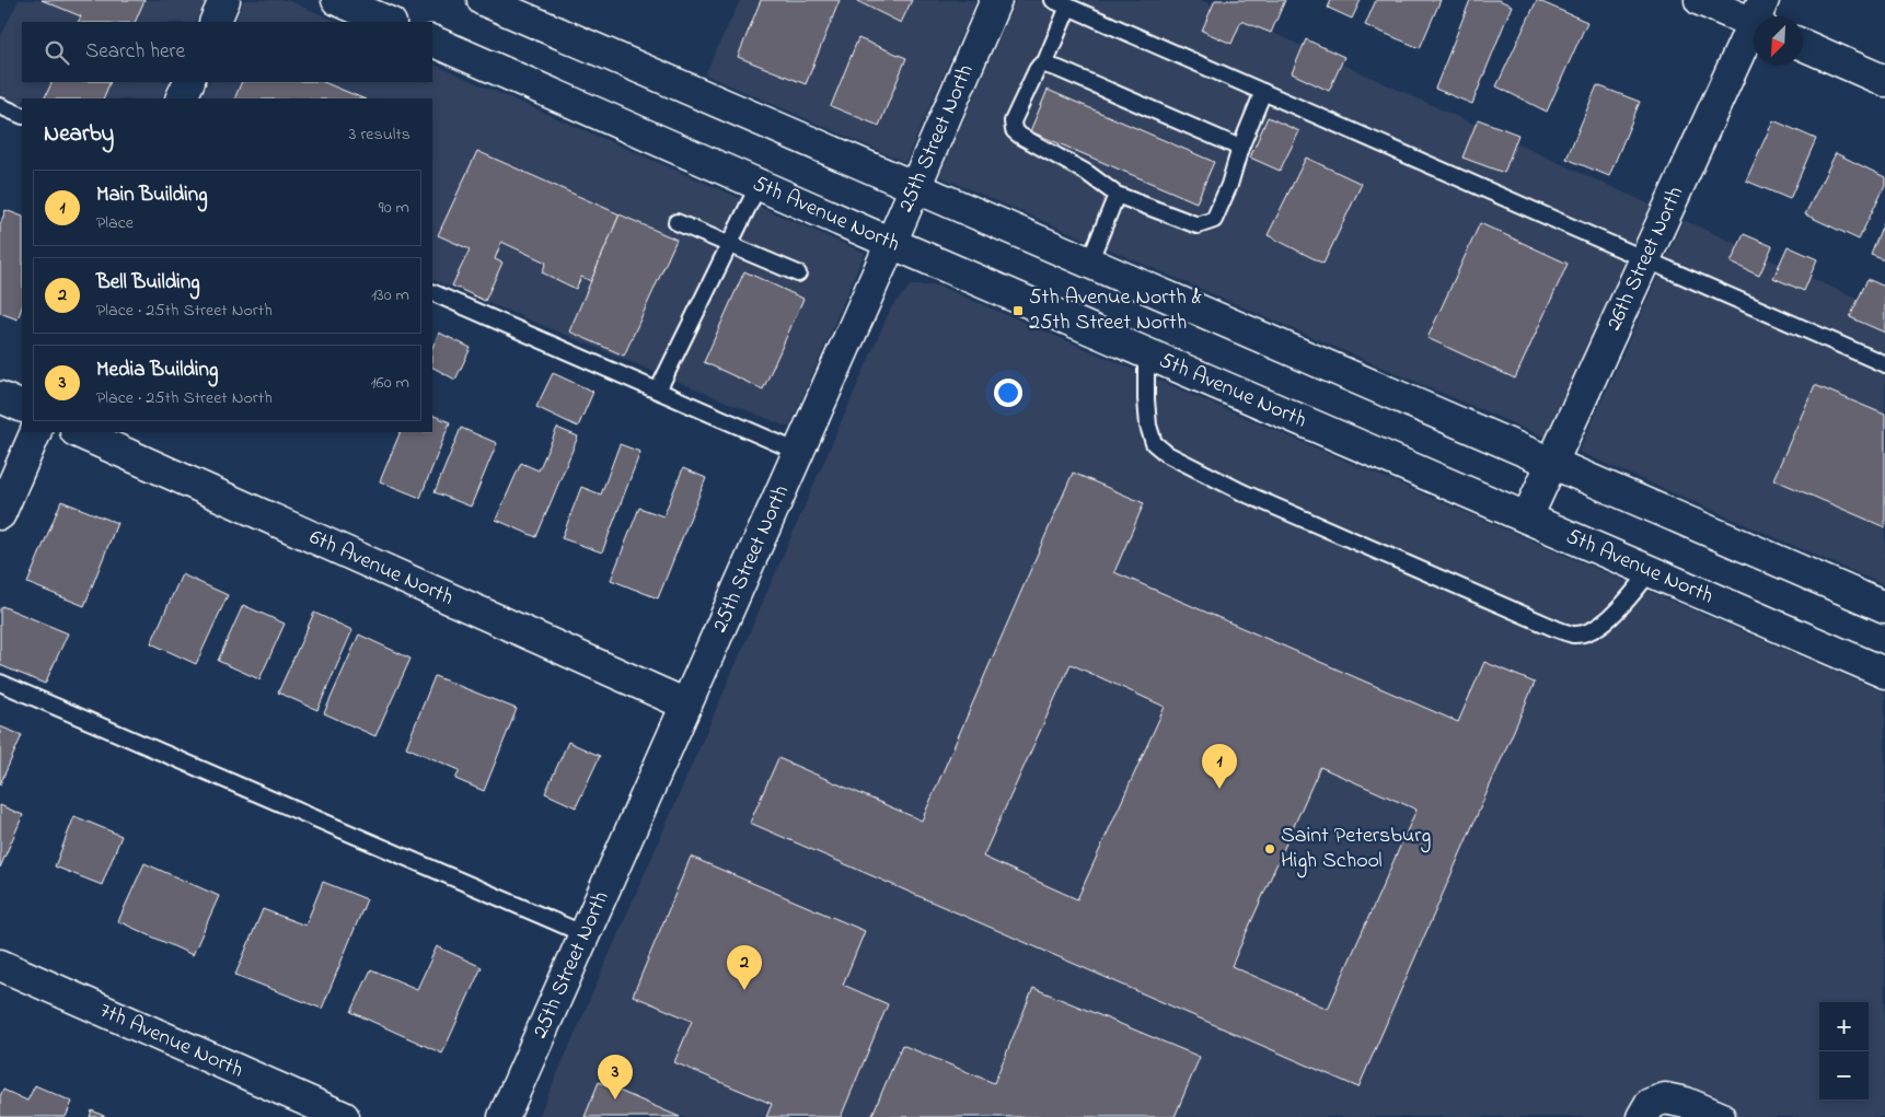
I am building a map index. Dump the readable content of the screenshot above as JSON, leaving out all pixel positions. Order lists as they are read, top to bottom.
{
  "streets": {
    "street": [
      "25th Street North",
      "5th Avenue North",
      "26th Street North",
      "6th Avenue North",
      "7th Avenue North"
    ]
  },
  "crossings": [
    ["25th Street North", "5th Avenue North"],
    ["25th Street North", "6th Avenue North"],
    ["5th Avenue North", "26th Street North"]
  ],
  "places": {
    "transit": ["5th Avenue North & 25th Street North"],
    "other": ["Saint Petersburg High School"]
  },
  "north": "bottom left",
  "page": {
    "search": "Search here",
    "heading": ["Nearby", "3 results"],
    "list": [
      {
        "mark": "1",
        "name": "Main Building",
        "note": "Place",
        "value": "90 m"
      },
      {
        "mark": "2",
        "name": "Bell Building",
        "note": "Place · 25th Street North",
        "value": "130 m"
      },
      {
        "mark": "3",
        "name": "Media Building",
        "note": "Place · 25th Street North",
        "value": "160 m"
      }
    ],
    "pins": ["1", "2", "3"],
    "map_buttons": ["+", "−"]
  }
}
